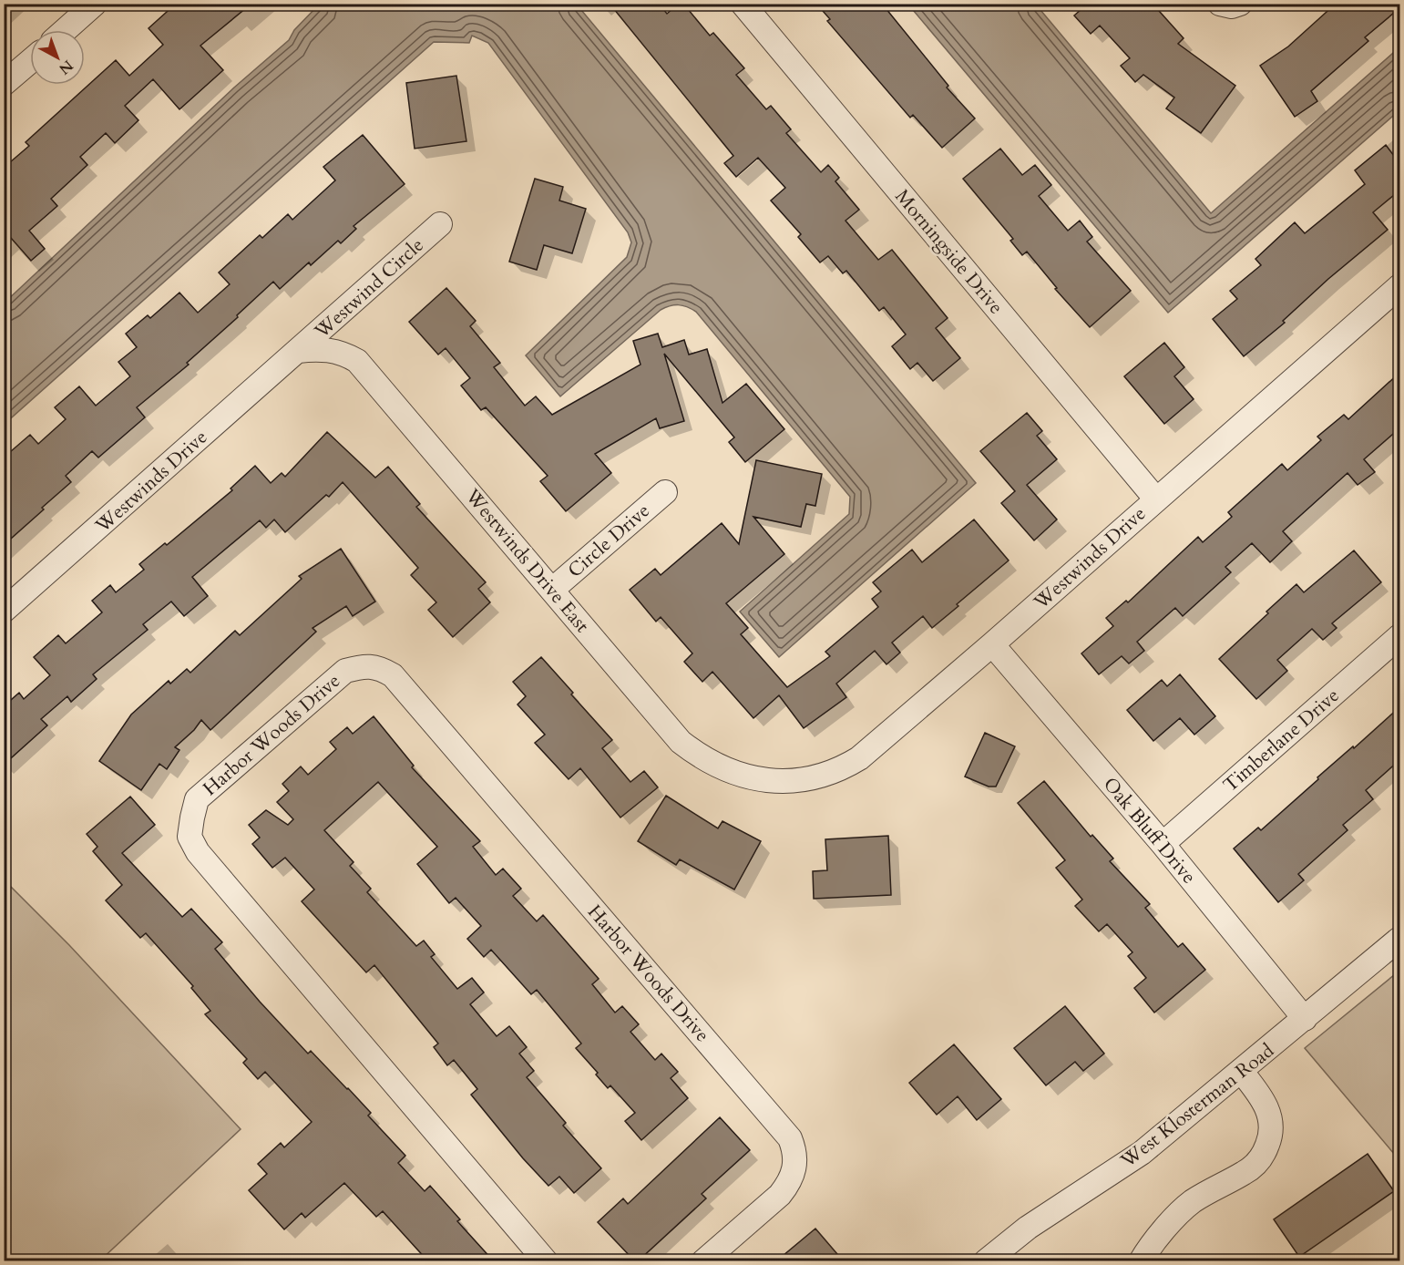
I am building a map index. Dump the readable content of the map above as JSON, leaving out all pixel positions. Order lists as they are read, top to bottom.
{
  "streets": {
    "street": [
      "Morningside Drive",
      "Westwind Circle",
      "Westwinds Drive",
      "Circle Drive",
      "Westwinds Drive East",
      "Harbor Woods Drive",
      "Timberlane Drive",
      "Oak Bluff Drive",
      "West Klosterman Road"
    ]
  },
  "crossings": [
    ["Morningside Drive", "Westwinds Drive"],
    ["Westwind Circle", "Westwinds Drive"],
    ["Westwind Circle", "Westwinds Drive East"],
    ["Westwinds Drive", "Westwinds Drive East"],
    ["Westwinds Drive", "Oak Bluff Drive"],
    ["Circle Drive", "Westwinds Drive East"],
    ["Timberlane Drive", "Oak Bluff Drive"],
    ["Oak Bluff Drive", "West Klosterman Road"]
  ],
  "north": "bottom right"
}
